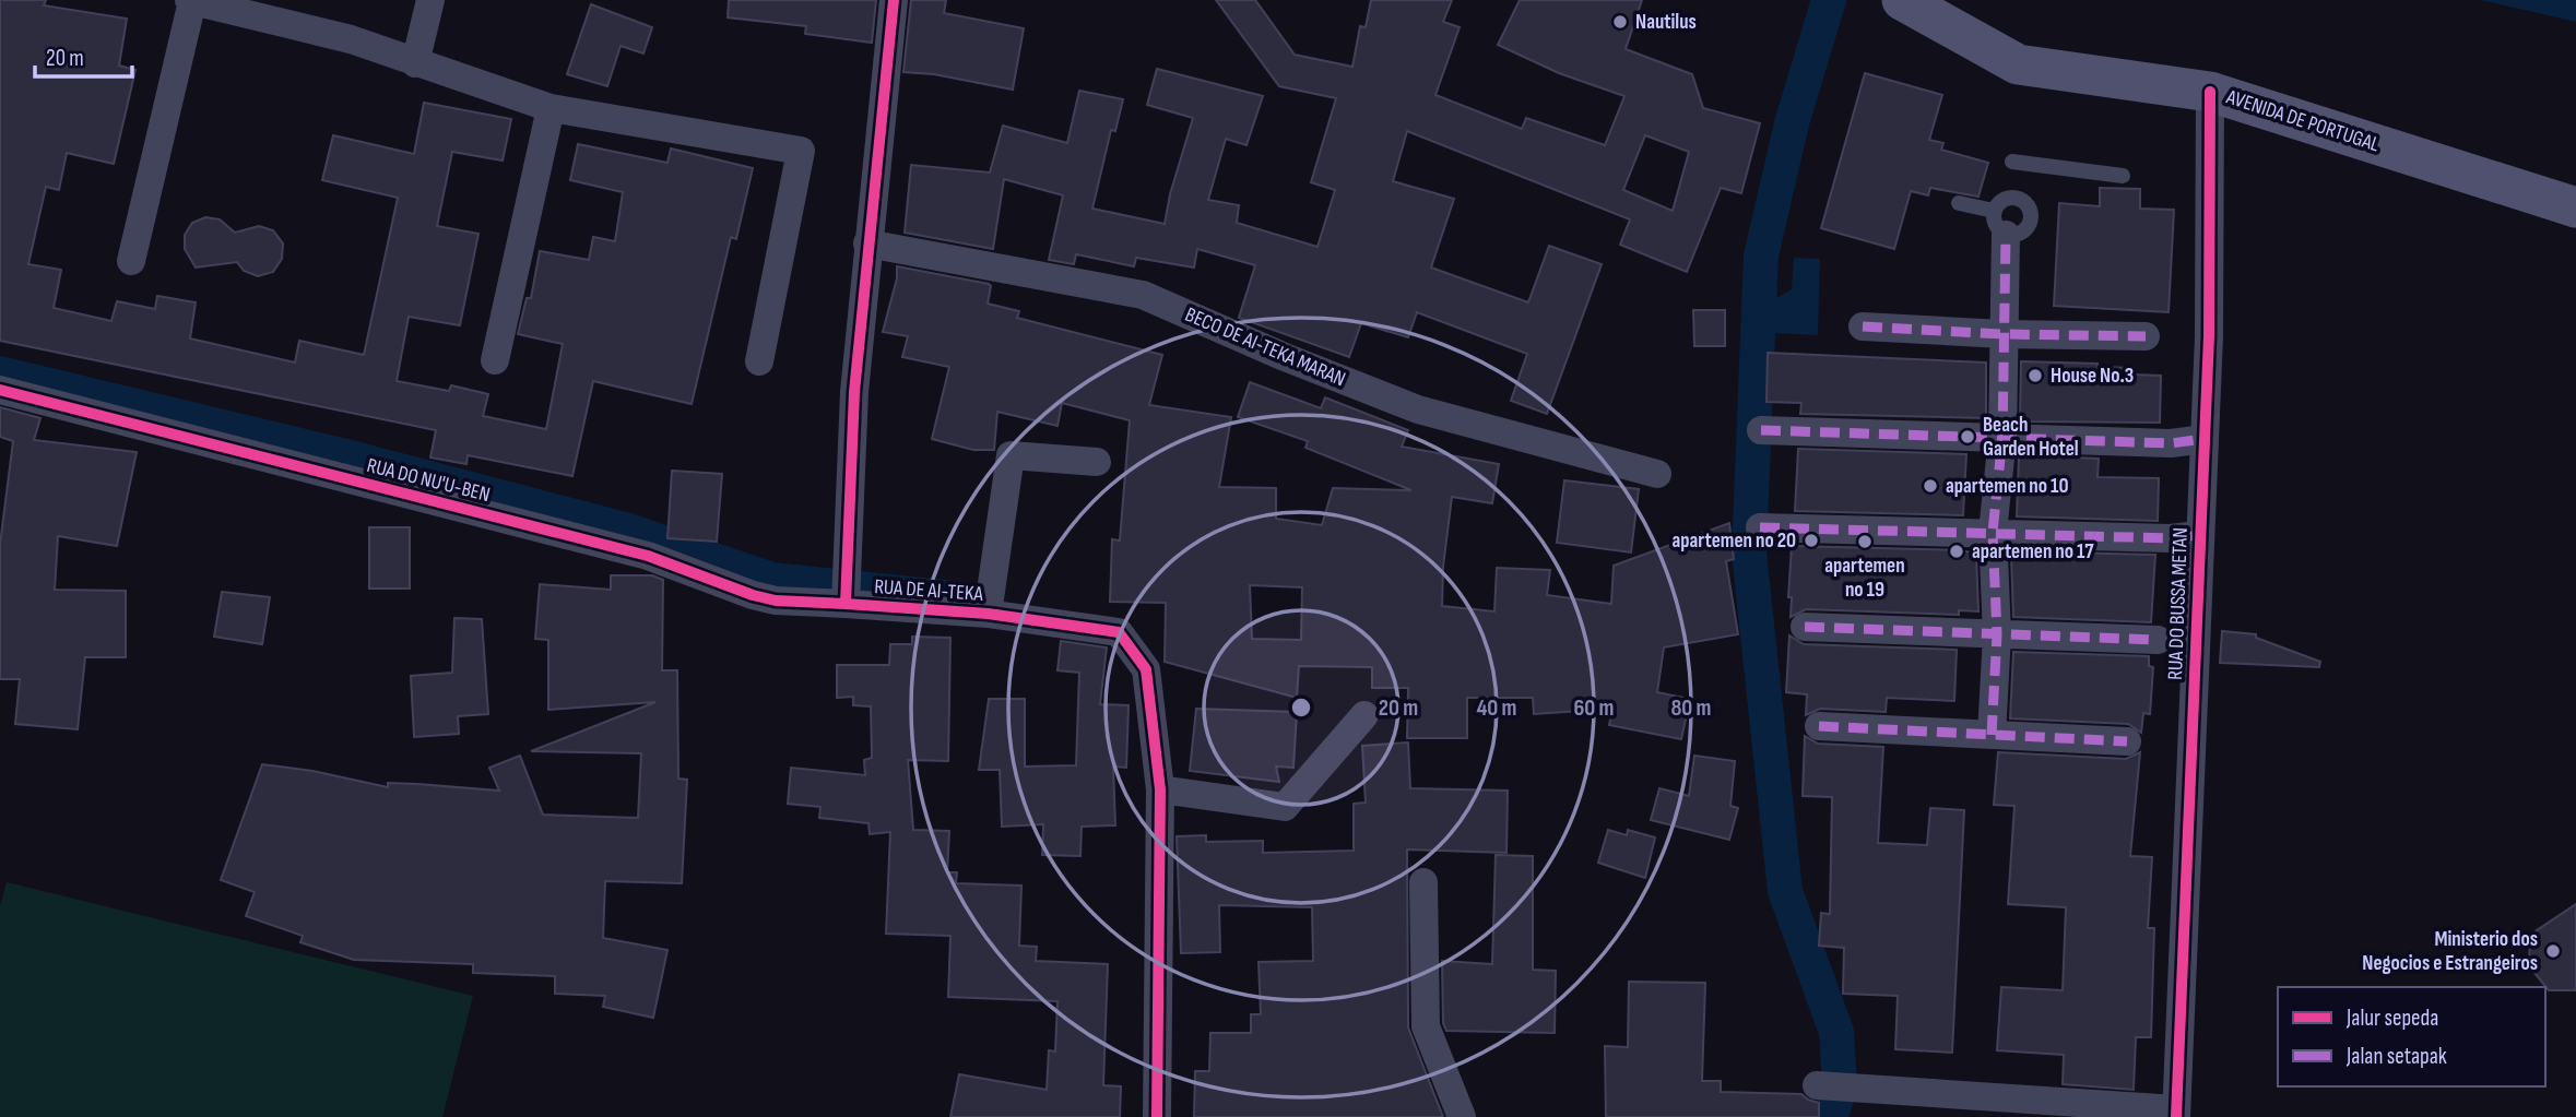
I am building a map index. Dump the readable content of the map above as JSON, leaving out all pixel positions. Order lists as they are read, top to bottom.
{
  "streets": {
    "main road": ["AVENIDA DE PORTUGAL"],
    "street": [
      "BECO DE AI-TEKA MARAN",
      "RUA DO NU'U-BEN",
      "RUA DE AI-TEKA",
      "RUA DO BUSSA METAN"
    ]
  },
  "crossings": [
    ["AVENIDA DE PORTUGAL", "RUA DO BUSSA METAN"],
    ["BECO DE AI-TEKA MARAN", "RUA DE AI-TEKA"],
    ["RUA DO NU'U-BEN", "RUA DE AI-TEKA"]
  ],
  "places": [
    "Nautilus",
    "House No.3",
    "Beach Garden Hotel",
    "apartemen no 10",
    "apartemen no 20",
    "apartemen no 19",
    "apartemen no 17",
    "Ministerio dos Negocios e Estrangeiros"
  ],
  "legend": ["Jalur sepeda", "Jalan setapak"],
  "scale_bar": "20 m",
  "rings": [
    "20 m",
    "40 m",
    "60 m",
    "80 m"
  ]
}
